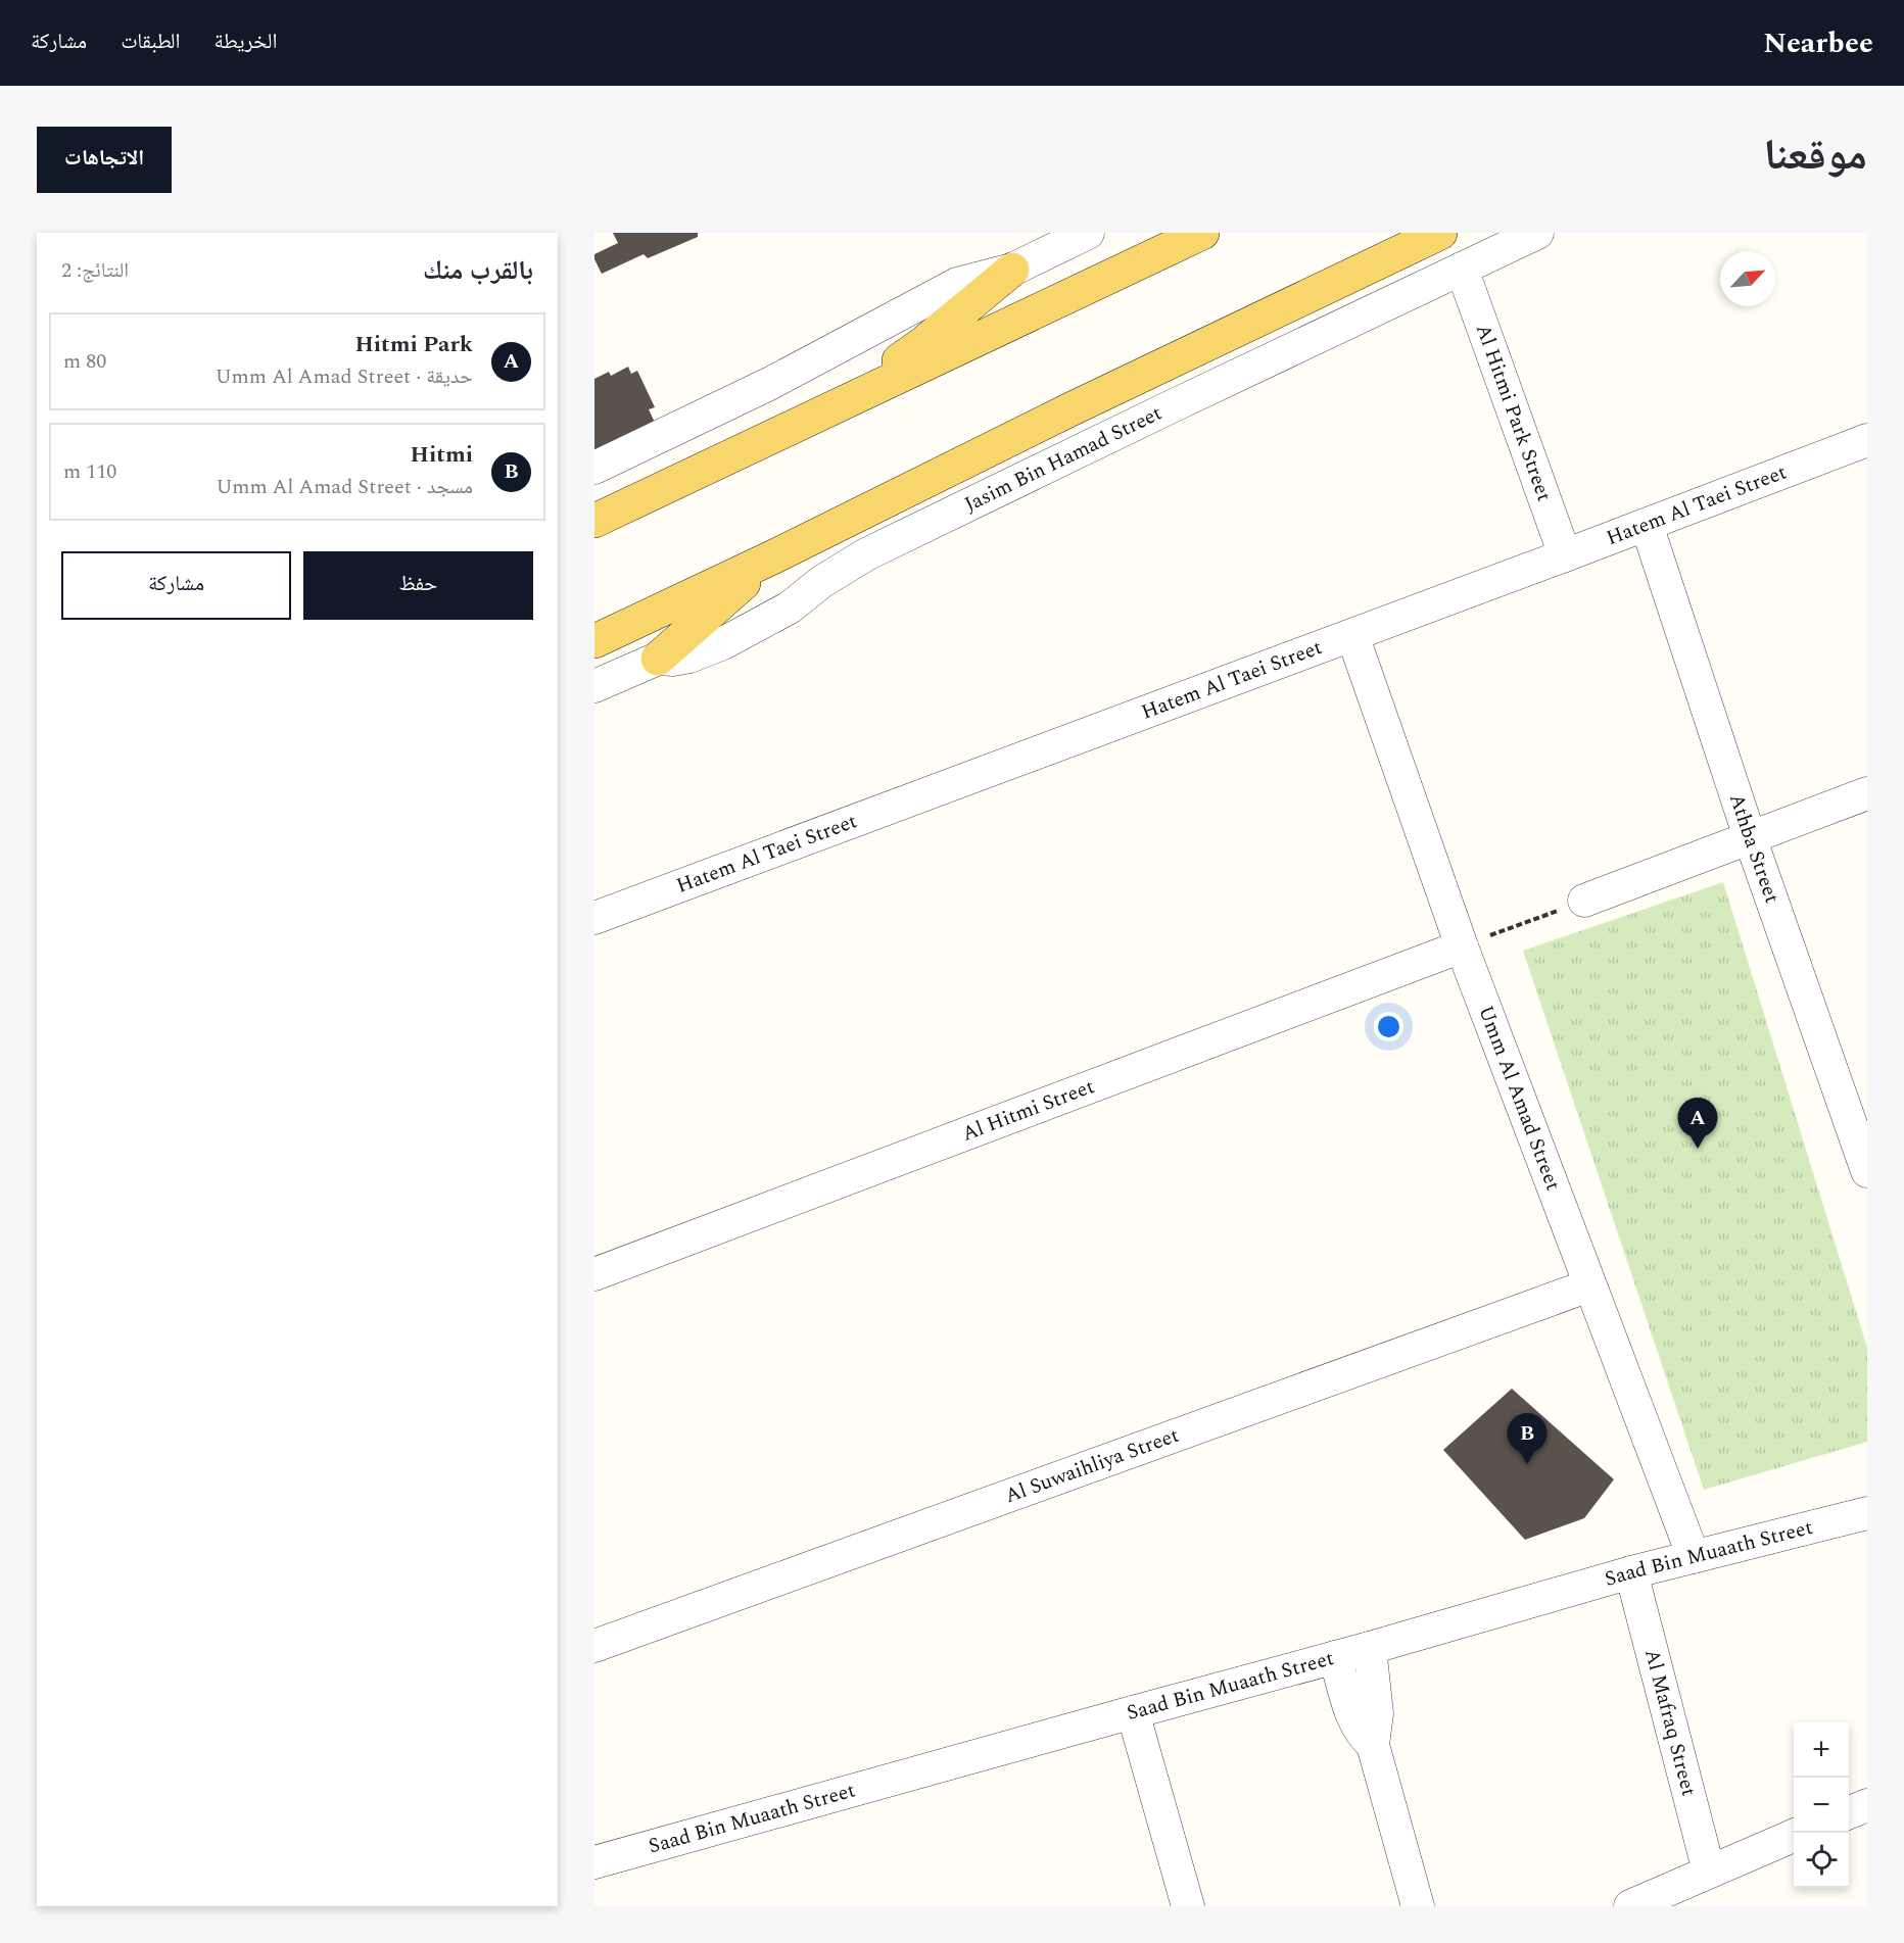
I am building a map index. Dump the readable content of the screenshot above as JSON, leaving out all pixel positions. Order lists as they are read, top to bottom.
{
  "streets": {
    "main road": ["Jasim Bin Hamad Street"],
    "street": [
      "Al Hitmi Park Street",
      "Hatem Al Taei Street",
      "Athba Street",
      "Umm Al Amad Street",
      "Al Hitmi Street",
      "Al Suwaihliya Street",
      "Saad Bin Muaath Street",
      "Al Mafraq Street"
    ]
  },
  "crossings": [
    ["Al Hitmi Park Street", "Jasim Bin Hamad Street"],
    ["Al Hitmi Park Street", "Hatem Al Taei Street"],
    ["Hatem Al Taei Street", "Athba Street"],
    ["Hatem Al Taei Street", "Umm Al Amad Street"],
    ["Umm Al Amad Street", "Al Hitmi Street"],
    ["Umm Al Amad Street", "Al Suwaihliya Street"],
    ["Umm Al Amad Street", "Saad Bin Muaath Street"],
    ["Saad Bin Muaath Street", "Al Mafraq Street"]
  ],
  "north": "top right",
  "page": {
    "header": "Nearbee",
    "nav": ["الخريطة", "الطبقات", "مشاركة"],
    "title": "موقعنا",
    "buttons": [
      "الاتجاهات",
      ["حفظ", "مشاركة"]
    ],
    "heading": ["بالقرب منك", "النتائج: 2"],
    "list": [
      {
        "mark": "A",
        "name": "Hitmi Park",
        "note": "حديقة · Umm Al Amad Street",
        "value": "80 m"
      },
      {
        "mark": "B",
        "name": "Hitmi",
        "note": "مسجد · Umm Al Amad Street",
        "value": "110 m"
      }
    ],
    "pins": ["A", "B"],
    "map_buttons": ["+", "−"]
  }
}
